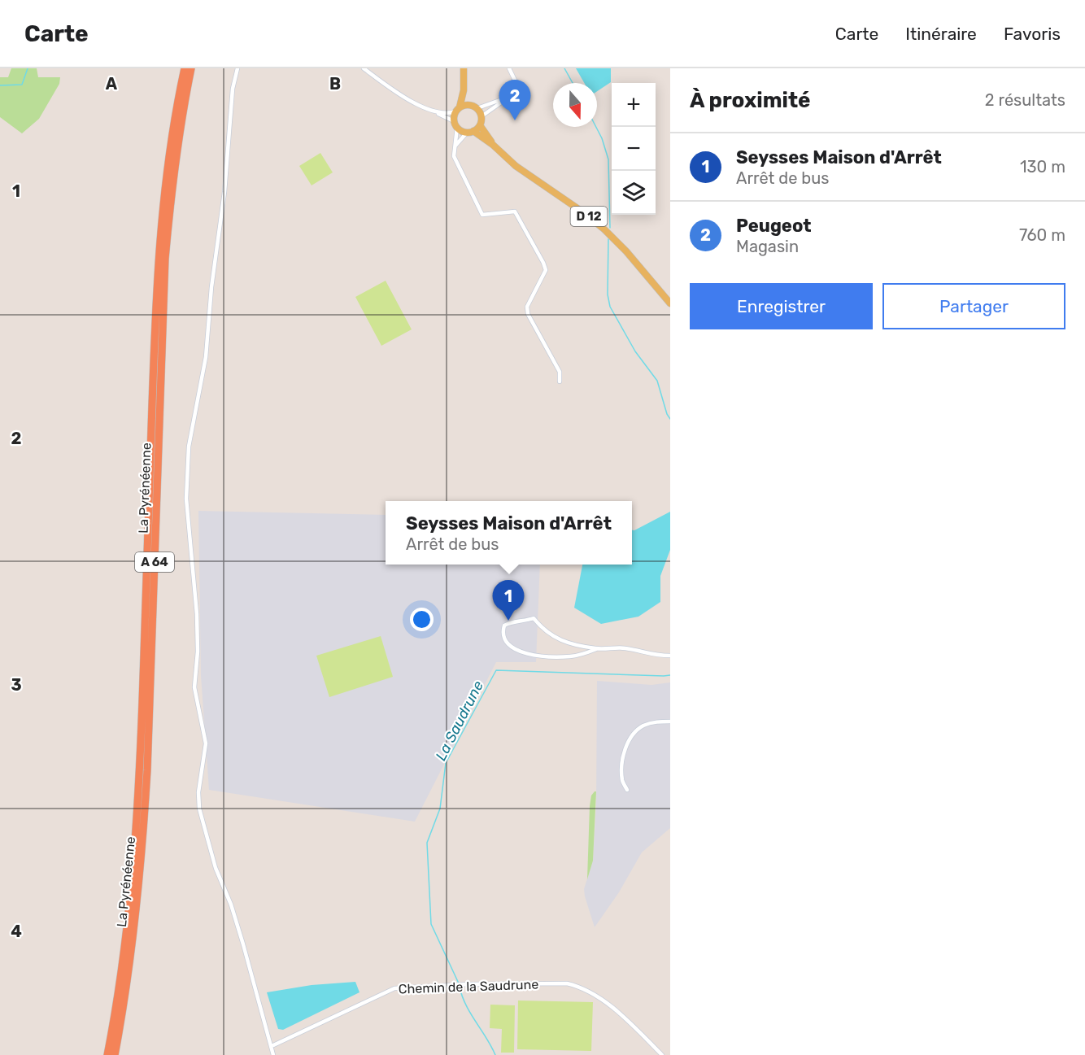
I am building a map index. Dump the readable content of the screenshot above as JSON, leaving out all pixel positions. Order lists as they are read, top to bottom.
{
  "streets": {
    "highway": ["La Pyrénéenne", "A 64"],
    "main road": ["D 12"],
    "street": ["Chemin de la Saudrune"]
  },
  "water": ["La Saudrune"],
  "north": "bottom",
  "page": {
    "header": "Carte",
    "nav": ["Carte", "Itinéraire", "Favoris"],
    "heading": ["À proximité", "2 résultats"],
    "pins": ["2", "1"],
    "map_buttons": ["+", "−"],
    "list": [
      {
        "mark": "1",
        "name": "Seysses Maison d'Arrêt",
        "note": "Arrêt de bus",
        "value": "130 m"
      },
      {
        "mark": "2",
        "name": "Peugeot",
        "note": "Magasin",
        "value": "760 m"
      }
    ],
    "buttons": ["Enregistrer", "Partager"],
    "popup": ["Seysses Maison d'Arrêt", "Arrêt de bus"]
  },
  "grid": {
    "columns": ["A", "B"],
    "rows": [
      "1",
      "2",
      "3",
      "4"
    ]
  }
}
